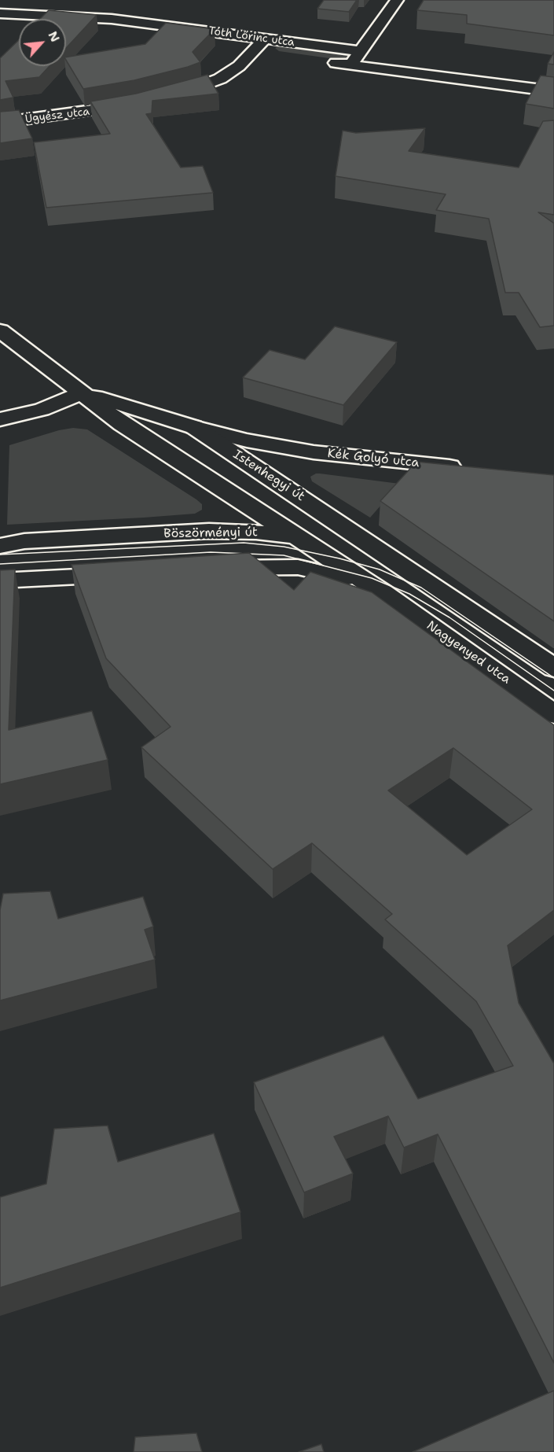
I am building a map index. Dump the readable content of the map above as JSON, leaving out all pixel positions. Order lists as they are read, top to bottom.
{
  "streets": {
    "street": [
      "Tóth Lőrinc utca",
      "Ügyész utca",
      "Kék Golyó utca",
      "Istenhegyi út",
      "Böszörményi út",
      "Nagyenyed utca"
    ]
  },
  "crossings": [
    ["Kék Golyó utca", "Istenhegyi út"],
    ["Istenhegyi út", "Böszörményi út"],
    ["Istenhegyi út", "Nagyenyed utca"]
  ],
  "north": "top right"
}
